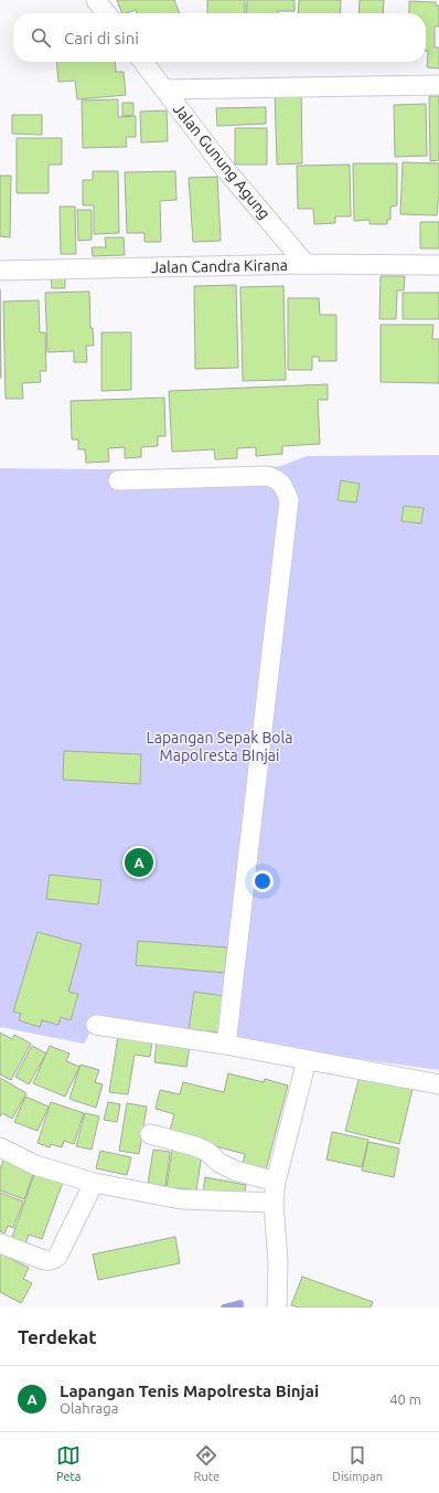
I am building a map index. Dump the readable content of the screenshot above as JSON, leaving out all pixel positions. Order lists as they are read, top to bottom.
{
  "streets": {
    "street": ["Jalan Gunung Agung", "Jalan Candra Kirana"]
  },
  "crossings": [
    ["Jalan Gunung Agung", "Jalan Candra Kirana"]
  ],
  "parks": ["Lapangan Sepak Bola Mapolresta BInjai"],
  "page": {
    "search": "Cari di sini",
    "pins": "A",
    "heading": "Terdekat",
    "list": [
      {
        "mark": "A",
        "name": "Lapangan Tenis Mapolresta Binjai",
        "note": "Olahraga",
        "value": "40 m"
      }
    ],
    "nav": ["Peta", "Rute", "Disimpan"]
  }
}
